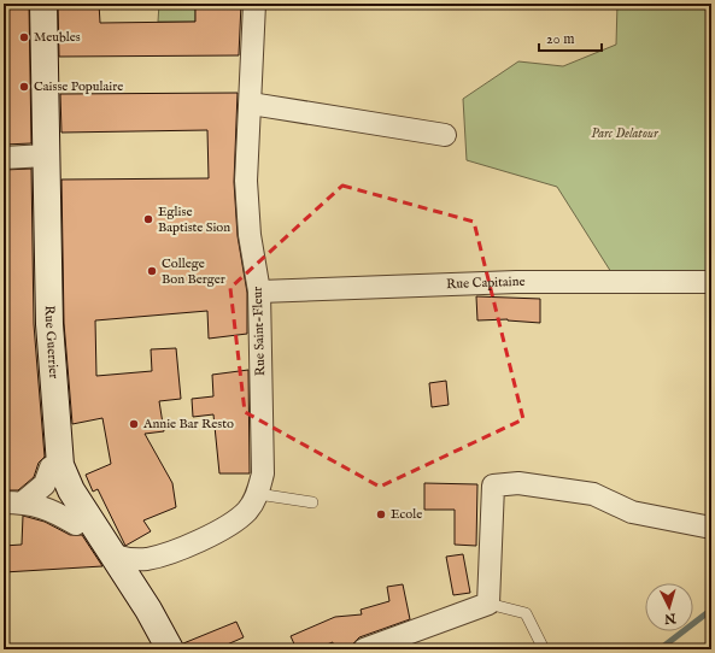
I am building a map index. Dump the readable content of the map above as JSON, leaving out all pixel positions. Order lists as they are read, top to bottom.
{
  "streets": {
    "main road": ["Rue Guerrier"],
    "street": ["Rue Capitaine", "Rue Saint-Fleur"]
  },
  "crossings": [
    ["Rue Capitaine", "Rue Saint-Fleur"],
    ["Rue Saint-Fleur", "Rue Guerrier"]
  ],
  "parks": ["Parc Delatour"],
  "places": [
    "Meubles",
    "Caisse Populaire",
    "Eglise Baptiste Sion",
    "College Bon Berger",
    "Annie Bar Resto",
    "Ecole"
  ],
  "scale_bar": "20 m",
  "north": "bottom"
}
